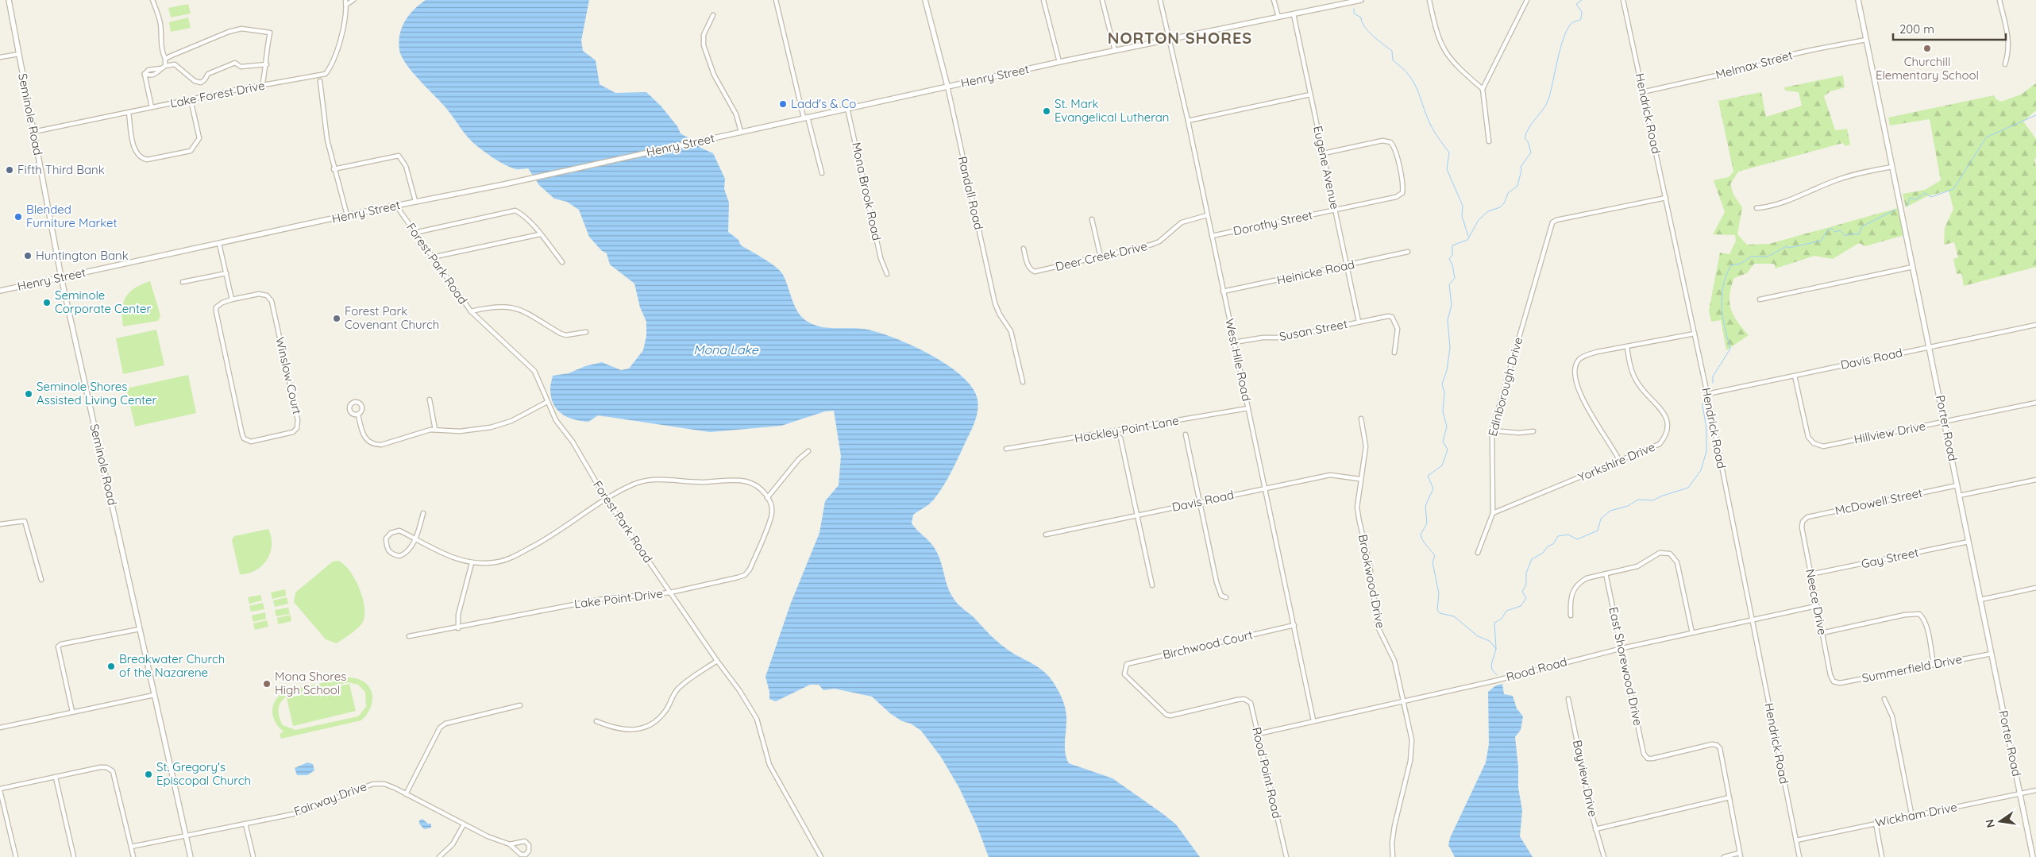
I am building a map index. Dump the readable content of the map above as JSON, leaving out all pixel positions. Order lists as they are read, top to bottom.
{
  "streets": {
    "street": [
      "Melmax Street",
      "Henry Street",
      "Lake Forest Drive",
      "Hendrick Road",
      "Seminole Road",
      "Eugene Avenue",
      "Mona Brook Road",
      "Randall Road",
      "Dorothy Street",
      "Deer Creek Drive",
      "Forest Park Road",
      "Heinicke Road",
      "Susan Street",
      "Davis Road",
      "West Hile Road",
      "Winslow Court",
      "Edinborough Drive",
      "Porter Road",
      "Hackley Point Lane",
      "Hillview Drive",
      "Yorkshire Drive",
      "McDowell Street",
      "Gay Street",
      "Brookwood Drive",
      "Lake Point Drive",
      "Neece Drive",
      "Birchwood Court",
      "East Shorewood Drive",
      "Summerfield Drive",
      "Rood Road",
      "Rood Point Road",
      "Bayview Drive",
      "Fairway Drive",
      "Wickham Drive"
    ]
  },
  "crossings": [
    ["Melmax Street", "Hendrick Road"],
    ["Melmax Street", "Porter Road"],
    ["Henry Street", "Seminole Road"],
    ["Henry Street", "Eugene Avenue"],
    ["Henry Street", "Mona Brook Road"],
    ["Henry Street", "Randall Road"],
    ["Henry Street", "Forest Park Road"],
    ["Henry Street", "West Hile Road"],
    ["Lake Forest Drive", "Seminole Road"],
    ["Hendrick Road", "Davis Road"],
    ["Hendrick Road", "Edinborough Drive"],
    ["Hendrick Road", "Rood Road"],
    ["Hendrick Road", "Wickham Drive"],
    ["Seminole Road", "Fairway Drive"],
    ["Eugene Avenue", "Dorothy Street"],
    ["Eugene Avenue", "Heinicke Road"],
    ["Eugene Avenue", "Susan Street"],
    ["Dorothy Street", "West Hile Road"],
    ["Deer Creek Drive", "West Hile Road"],
    ["Forest Park Road", "Lake Point Drive"],
    ["Heinicke Road", "West Hile Road"],
    ["Susan Street", "West Hile Road"],
    ["Davis Road", "West Hile Road"],
    ["Davis Road", "Porter Road"],
    ["Davis Road", "Hillview Drive"],
    ["Davis Road", "Brookwood Drive"],
    ["West Hile Road", "Hackley Point Lane"],
    ["West Hile Road", "Birchwood Court"],
    ["West Hile Road", "Rood Road"],
    ["Edinborough Drive", "Yorkshire Drive"],
    ["Porter Road", "Hillview Drive"],
    ["Porter Road", "McDowell Street"],
    ["Porter Road", "Gay Street"],
    ["Porter Road", "Summerfield Drive"],
    ["Porter Road", "Wickham Drive"],
    ["McDowell Street", "Neece Drive"],
    ["Gay Street", "Neece Drive"],
    ["Brookwood Drive", "Rood Road"],
    ["Neece Drive", "Summerfield Drive"],
    ["Neece Drive", "Rood Road"],
    ["Birchwood Court", "Rood Point Road"],
    ["East Shorewood Drive", "Rood Road"],
    ["Rood Road", "Rood Point Road"]
  ],
  "districts": ["NORTON SHORES"],
  "water": ["Mona Lake"],
  "places": [
    "Churchill Elementary School",
    "Ladd's & Co",
    "St. Mark Evangelical Lutheran",
    "Fifth Third Bank",
    "Blended Furniture Market",
    "Huntington Bank",
    "Seminole Corporate Center",
    "Forest Park Covenant Church",
    "Seminole Shores Assisted Living Center",
    "Breakwater Church of the Nazarene",
    "Mona Shores High School",
    "St. Gregory's Episcopal Church"
  ],
  "scale_bar": "200 m",
  "north": "left"
}
